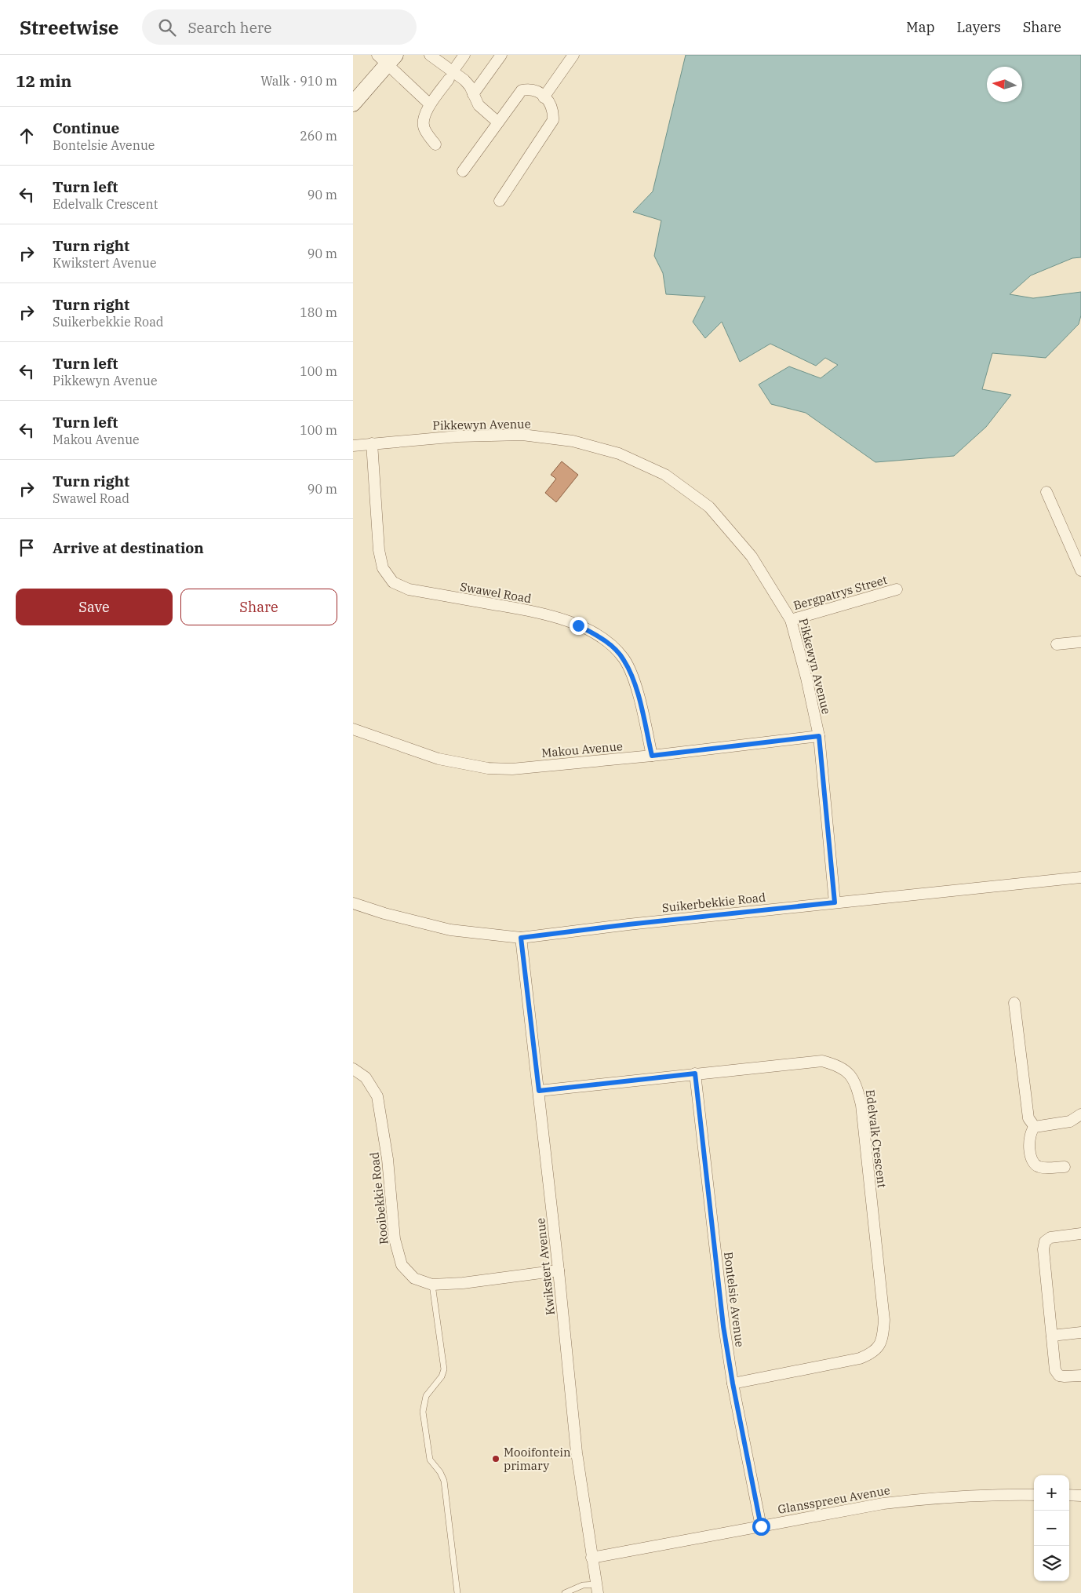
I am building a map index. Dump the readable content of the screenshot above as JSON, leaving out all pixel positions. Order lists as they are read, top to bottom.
{
  "streets": {
    "street": [
      "Pikkewyn Avenue",
      "Swawel Road",
      "Bergpatrys Street",
      "Makou Avenue",
      "Suikerbekkie Road",
      "Edelvalk Crescent",
      "Rooibekkie Road",
      "Kwikstert Avenue",
      "Bontelsie Avenue",
      "Glansspreeu Avenue"
    ]
  },
  "crossings": [
    ["Pikkewyn Avenue", "Swawel Road"],
    ["Pikkewyn Avenue", "Bergpatrys Street"],
    ["Pikkewyn Avenue", "Makou Avenue"],
    ["Pikkewyn Avenue", "Suikerbekkie Road"],
    ["Swawel Road", "Makou Avenue"],
    ["Suikerbekkie Road", "Kwikstert Avenue"],
    ["Edelvalk Crescent", "Kwikstert Avenue"],
    ["Edelvalk Crescent", "Bontelsie Avenue"],
    ["Rooibekkie Road", "Kwikstert Avenue"],
    ["Kwikstert Avenue", "Glansspreeu Avenue"],
    ["Bontelsie Avenue", "Glansspreeu Avenue"]
  ],
  "places": ["Mooifontein primary"],
  "north": "left",
  "page": {
    "header": "Streetwise",
    "search": "Search here",
    "nav": ["Map", "Layers", "Share"],
    "heading": ["12 min", "Walk · 910 m"],
    "list": [
      ["Continue", "Bontelsie Avenue", "260 m"],
      ["Turn left", "Edelvalk Crescent", "90 m"],
      ["Turn right", "Kwikstert Avenue", "90 m"],
      ["Turn right", "Suikerbekkie Road", "180 m"],
      ["Turn left", "Pikkewyn Avenue", "100 m"],
      ["Turn left", "Makou Avenue", "100 m"],
      ["Turn right", "Swawel Road", "90 m"],
      "Arrive at destination"
    ],
    "buttons": ["Save", "Share"],
    "map_buttons": ["+", "−"]
  }
}
